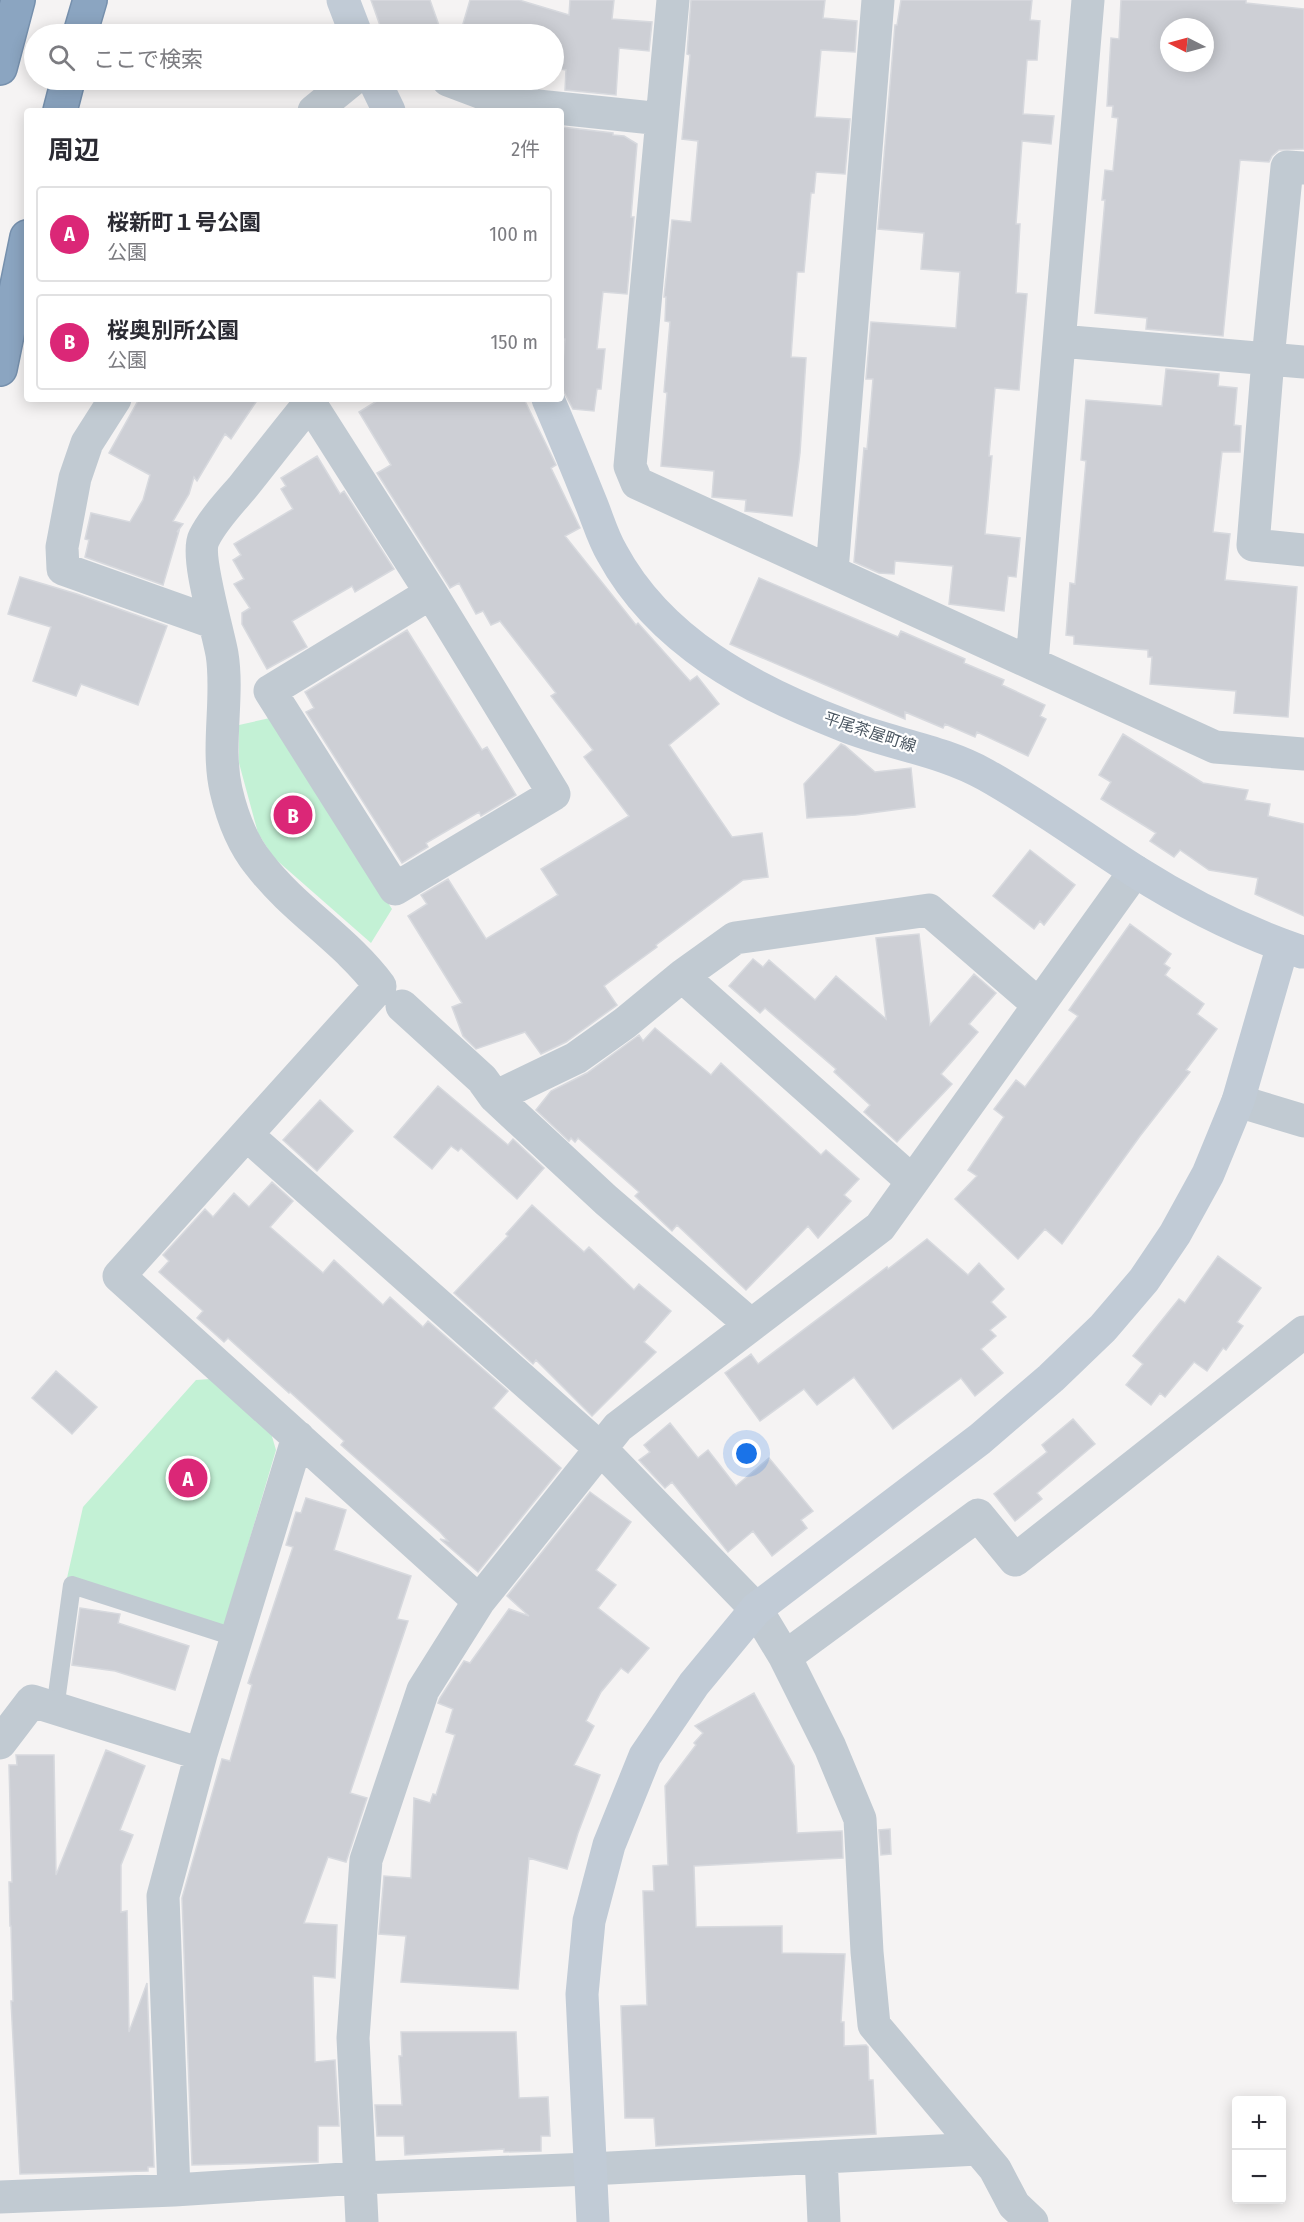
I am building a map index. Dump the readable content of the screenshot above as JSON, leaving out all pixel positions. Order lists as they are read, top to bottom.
{
  "streets": {
    "street": ["平尾茶屋町線"]
  },
  "north": "left",
  "page": {
    "search": "ここで検索",
    "heading": ["周辺", "2件"],
    "list": [
      {
        "mark": "A",
        "name": "桜新町１号公園",
        "note": "公園",
        "value": "100 m"
      },
      {
        "mark": "B",
        "name": "桜奥別所公園",
        "note": "公園",
        "value": "150 m"
      }
    ],
    "pins": ["B", "A"],
    "map_buttons": ["+", "−"]
  }
}
